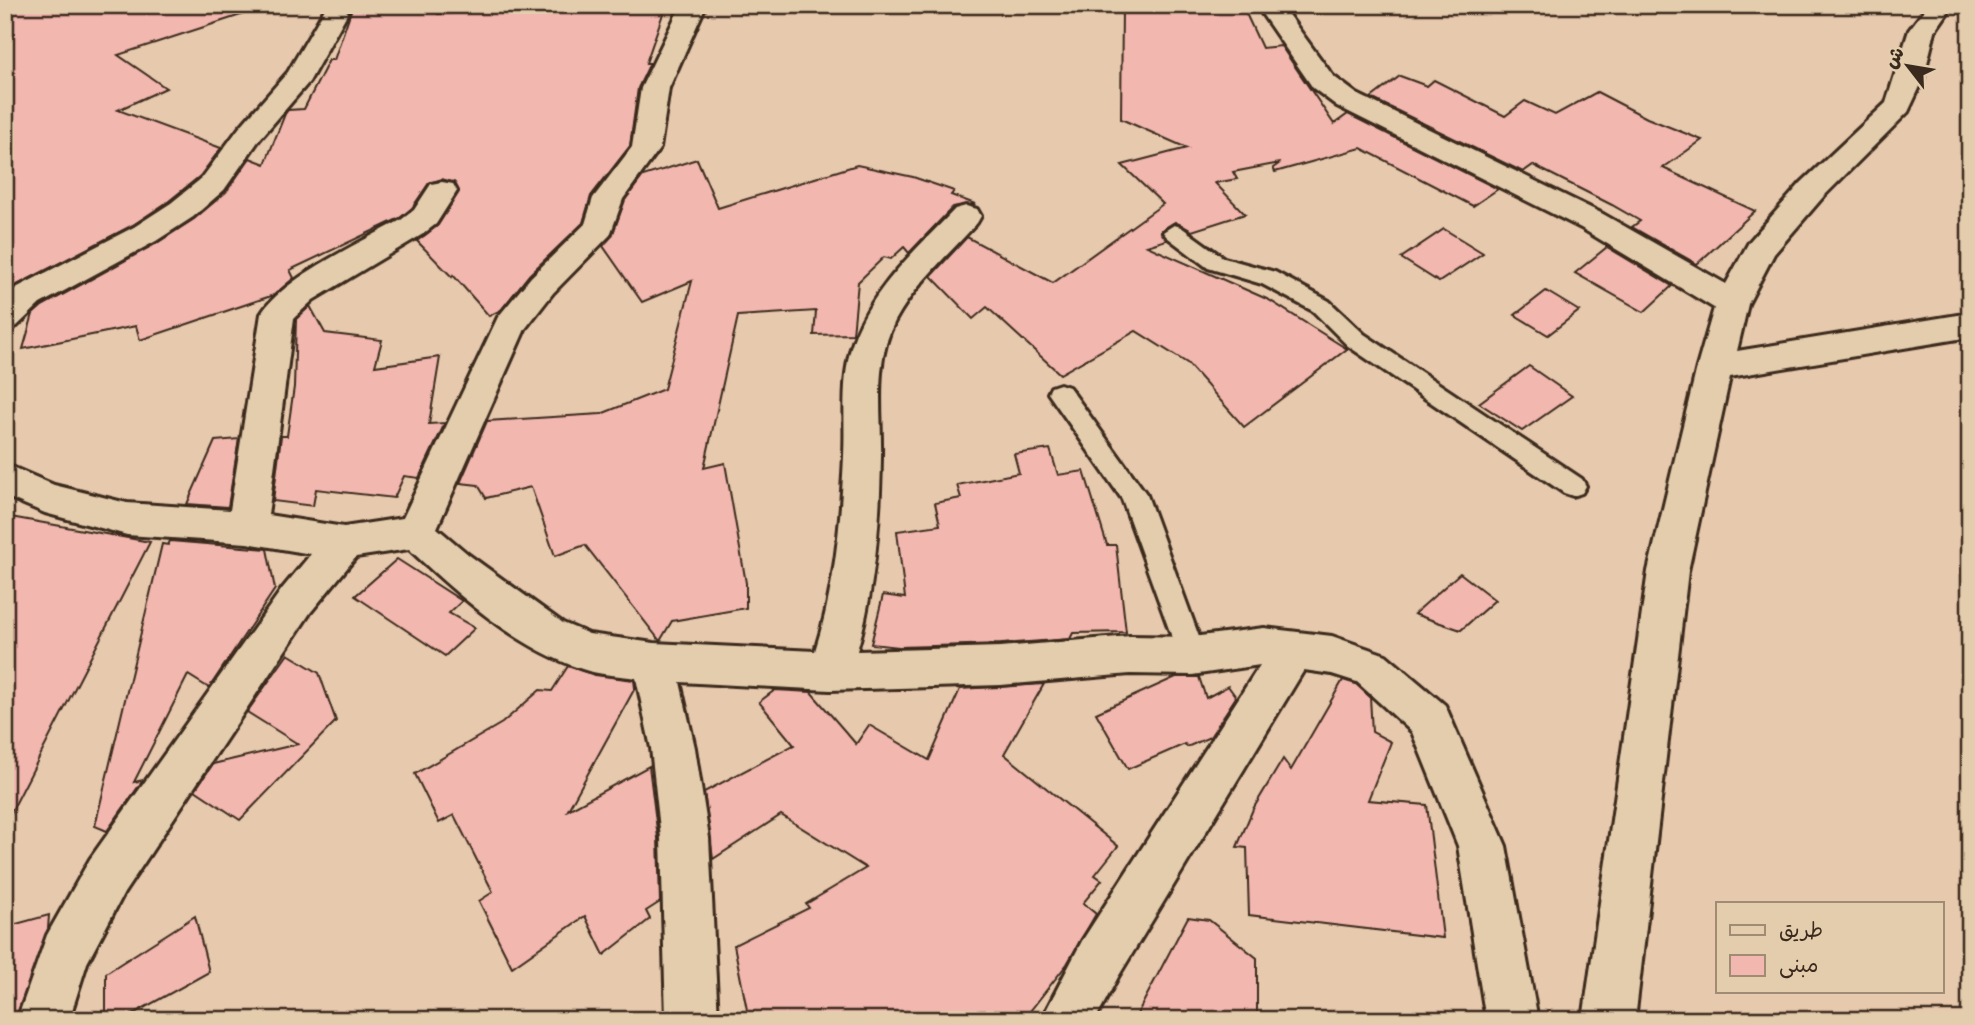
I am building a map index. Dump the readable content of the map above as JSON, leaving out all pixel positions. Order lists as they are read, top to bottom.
{
  "legend": ["طريق", "مبنى"],
  "north": "top left"
}
